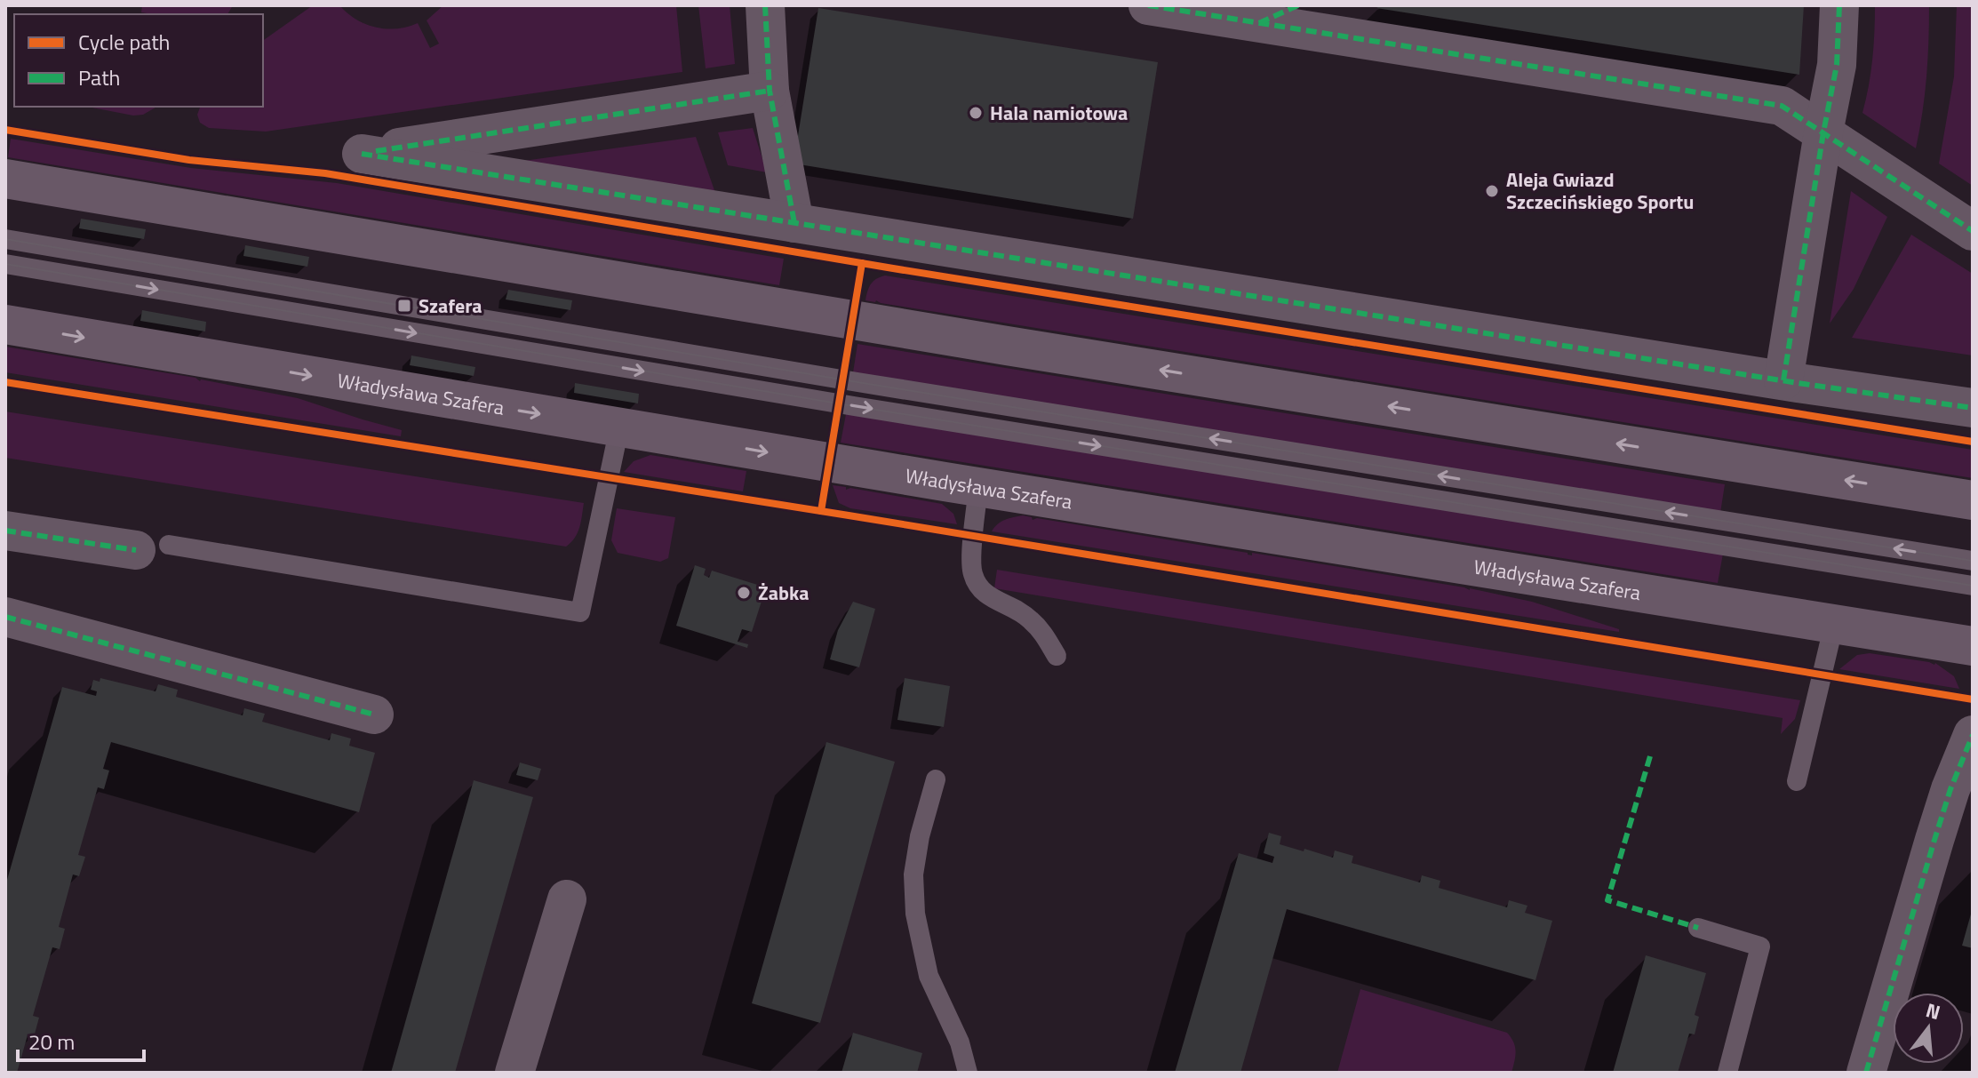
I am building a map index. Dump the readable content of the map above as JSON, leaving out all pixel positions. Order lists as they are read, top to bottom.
{
  "streets": {
    "main road": ["Władysława Szafera"]
  },
  "places": {
    "other": ["Hala namiotowa", "Aleja Gwiazd Szczecińskiego Sportu", "Żabka"],
    "transit": ["Szafera"]
  },
  "legend": ["Cycle path", "Path"],
  "scale_bar": "20 m",
  "north": "top"
}
